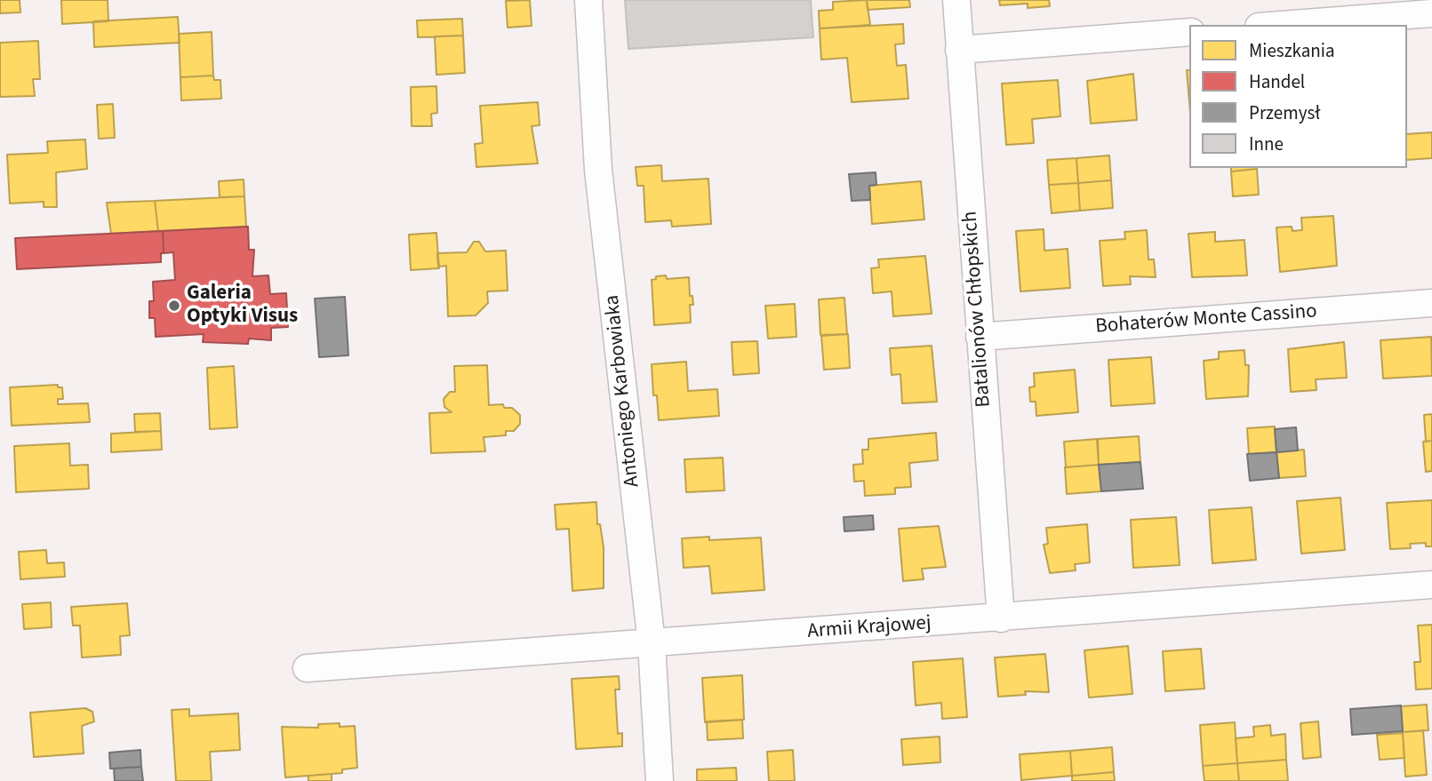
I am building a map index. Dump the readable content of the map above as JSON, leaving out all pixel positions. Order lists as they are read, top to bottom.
{
  "streets": {
    "street": [
      "Batalionów Chłopskich",
      "Bohaterów Monte Cassino",
      "Antoniego Karbowiaka",
      "Armii Krajowej"
    ]
  },
  "crossings": [
    ["Batalionów Chłopskich", "Bohaterów Monte Cassino"],
    ["Batalionów Chłopskich", "Armii Krajowej"],
    ["Antoniego Karbowiaka", "Armii Krajowej"]
  ],
  "places": ["Galeria Optyki Visus"],
  "legend": [
    "Mieszkania",
    "Handel",
    "Przemysł",
    "Inne"
  ]
}
